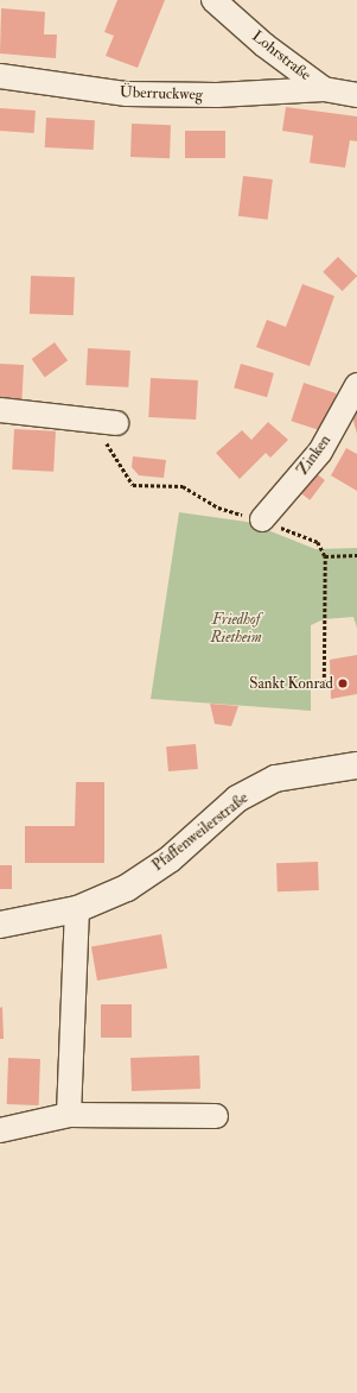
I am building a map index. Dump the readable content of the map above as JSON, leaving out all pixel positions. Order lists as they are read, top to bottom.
{
  "streets": {
    "street": [
      "Lohrstraße",
      "Überruckweg",
      "Zinken",
      "Pfaffenweilerstraße"
    ]
  },
  "crossings": [
    ["Lohrstraße", "Überruckweg"]
  ],
  "parks": ["Friedhof Rietheim"],
  "places": ["Sankt Konrad"]
}
